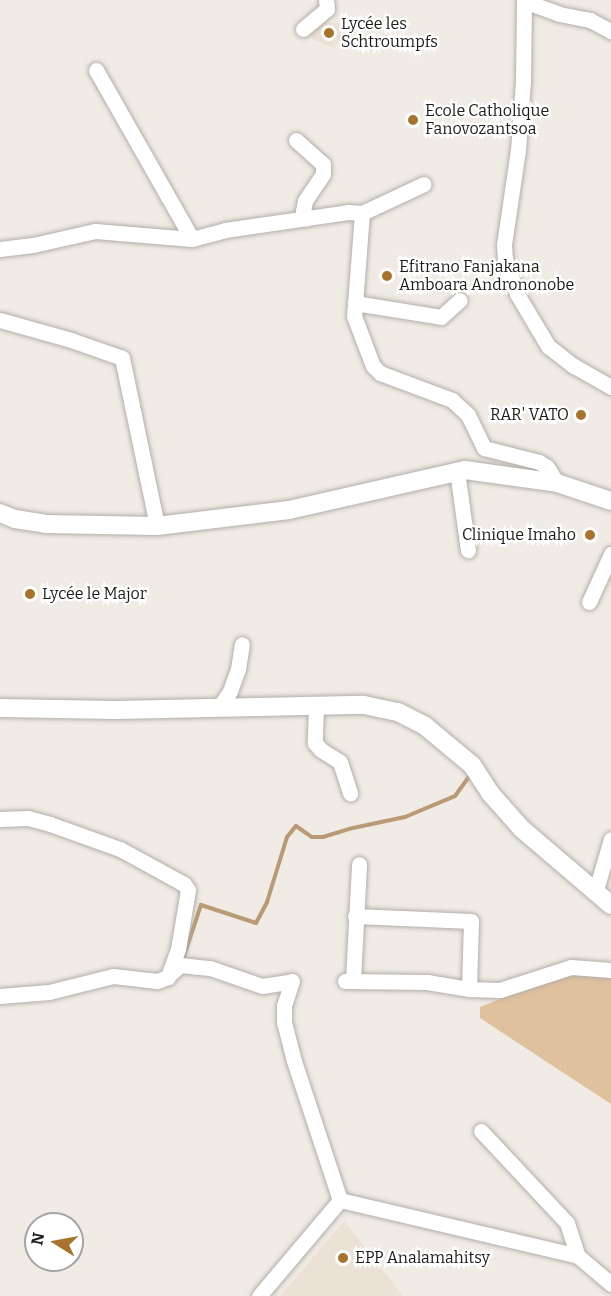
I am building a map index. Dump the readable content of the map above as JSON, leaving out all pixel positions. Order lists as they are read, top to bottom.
{
  "places": [
    "Lycée les Schtroumpfs",
    "Ecole Catholique Fanovozantsoa",
    "Efitrano Fanjakana Amboara Andrononobe",
    "RAR' VATO",
    "Clinique Imaho",
    "Lycée le Major",
    "EPP Analamahitsy"
  ],
  "north": "left"
}
